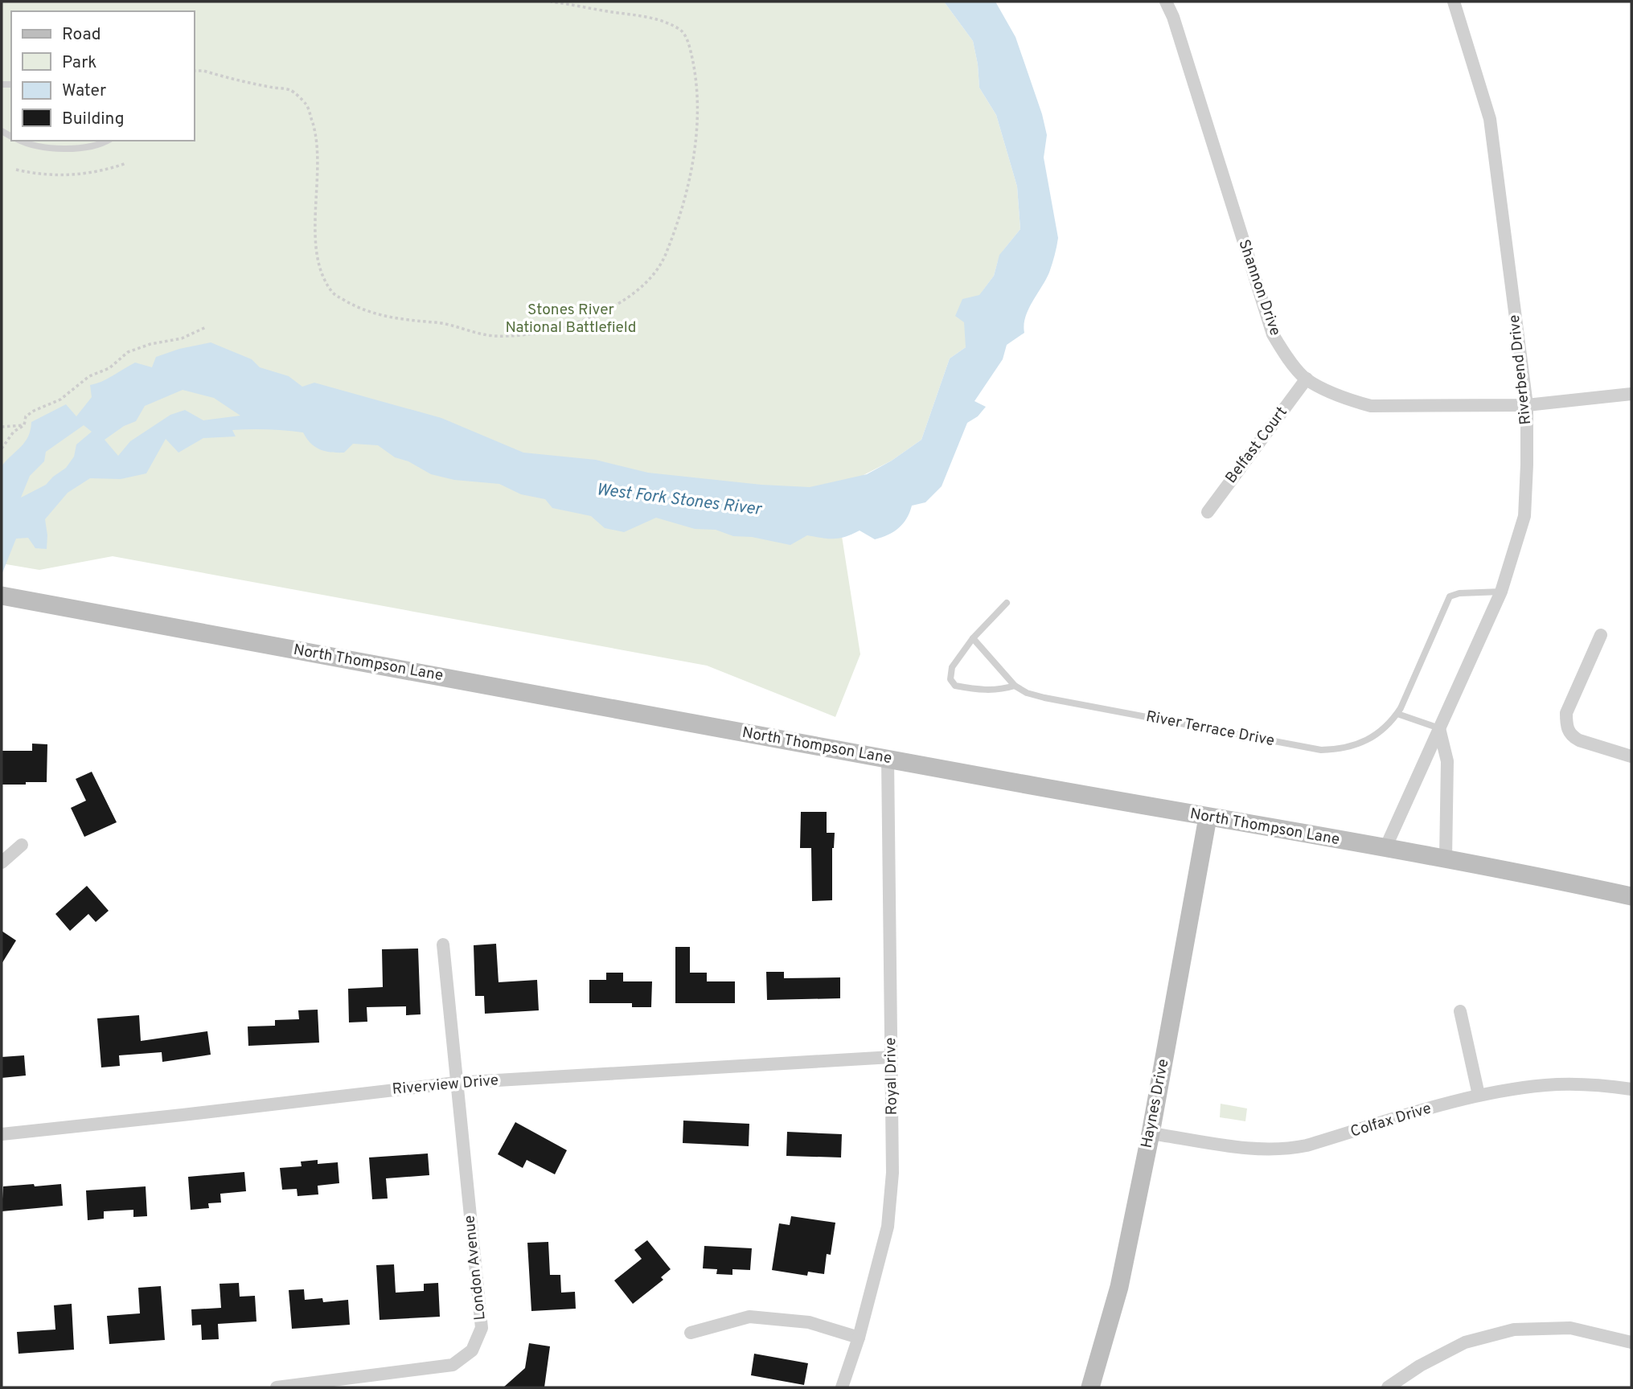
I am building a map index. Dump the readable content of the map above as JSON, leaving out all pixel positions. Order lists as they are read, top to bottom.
{
  "streets": {
    "main road": ["North Thompson Lane", "Haynes Drive"],
    "street": [
      "Shannon Drive",
      "Riverbend Drive",
      "Belfast Court",
      "Royal Drive",
      "Riverview Drive",
      "Colfax Drive",
      "London Avenue"
    ],
    "lane": ["River Terrace Drive"]
  },
  "crossings": [
    ["Shannon Drive", "Riverbend Drive"],
    ["Shannon Drive", "Belfast Court"],
    ["Riverbend Drive", "North Thompson Lane"],
    ["Riverbend Drive", "River Terrace Drive"],
    ["North Thompson Lane", "Royal Drive"],
    ["North Thompson Lane", "Haynes Drive"],
    ["Royal Drive", "Riverview Drive"],
    ["Riverview Drive", "London Avenue"],
    ["Haynes Drive", "Colfax Drive"]
  ],
  "water": ["West Fork Stones River"],
  "parks": ["Stones River National Battlefield"],
  "legend": [
    "Road",
    "Park",
    "Water",
    "Building"
  ]
}
